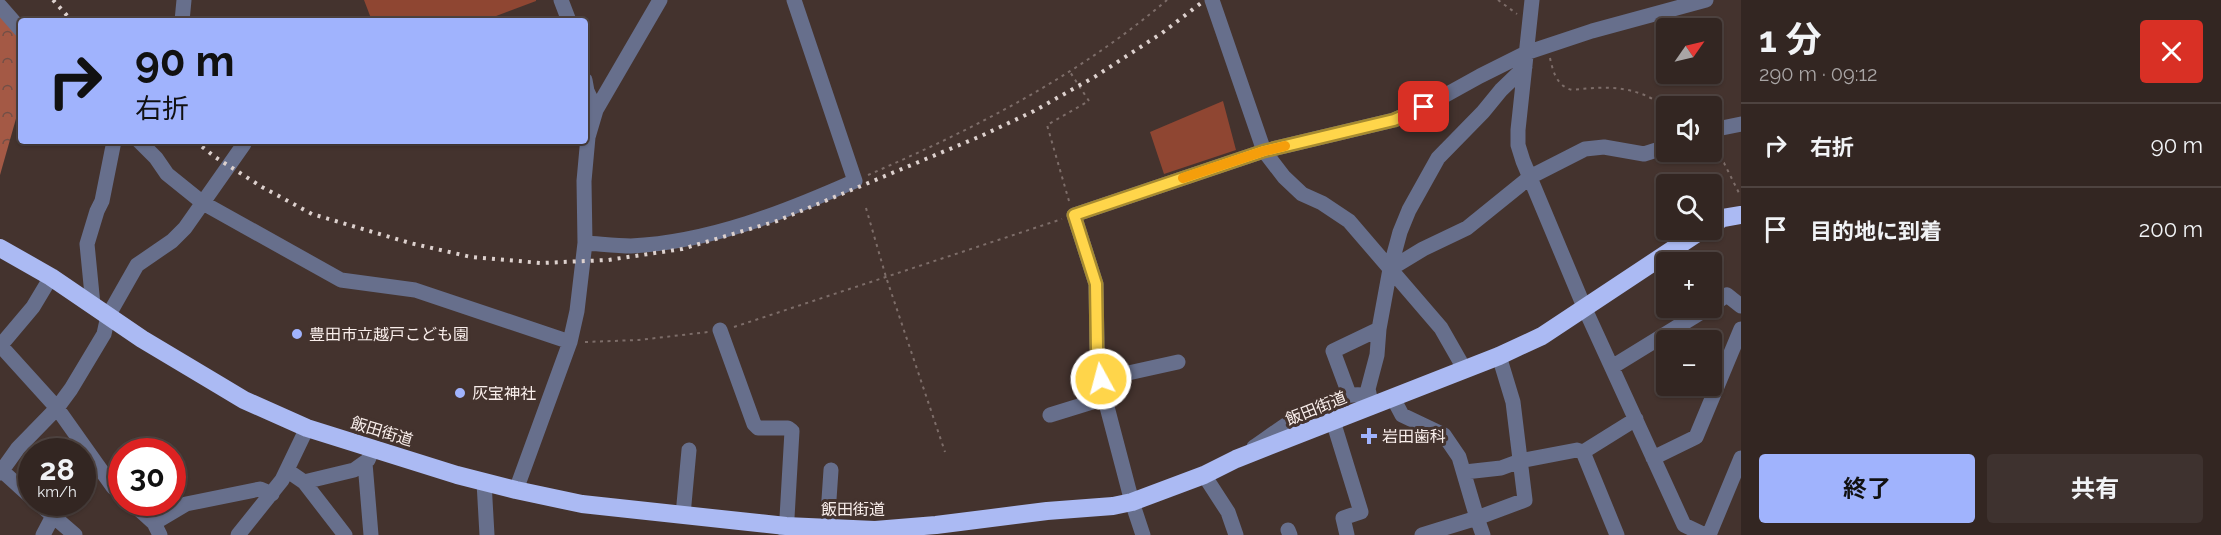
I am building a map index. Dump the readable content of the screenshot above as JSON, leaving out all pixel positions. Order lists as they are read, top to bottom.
{
  "streets": {
    "highway": ["飯田街道"]
  },
  "places": {
    "other": ["豊田市立越戸こども園", "灰宝神社"],
    "health": ["岩田歯科"]
  },
  "north": "top right",
  "page": {
    "heading": ["1 分", "290 m · 09:12"],
    "map_buttons": ["+", "−"],
    "turn": ["90 m", "右折"],
    "list": [
      {
        "name": "右折",
        "value": "90 m"
      },
      {
        "name": "目的地に到着",
        "value": "200 m"
      }
    ],
    "speed": "28 km/h",
    "limit": "30",
    "buttons": ["終了", "共有"]
  }
}
